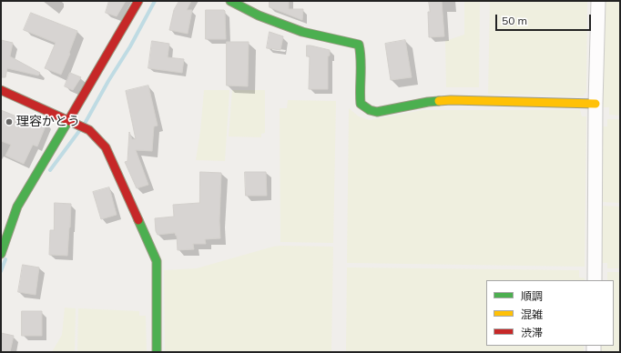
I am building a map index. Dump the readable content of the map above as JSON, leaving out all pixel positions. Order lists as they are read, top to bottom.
{
  "places": ["理容かとう"],
  "legend": ["順調", "混雑", "渋滞"],
  "scale_bar": "50 m"
}
